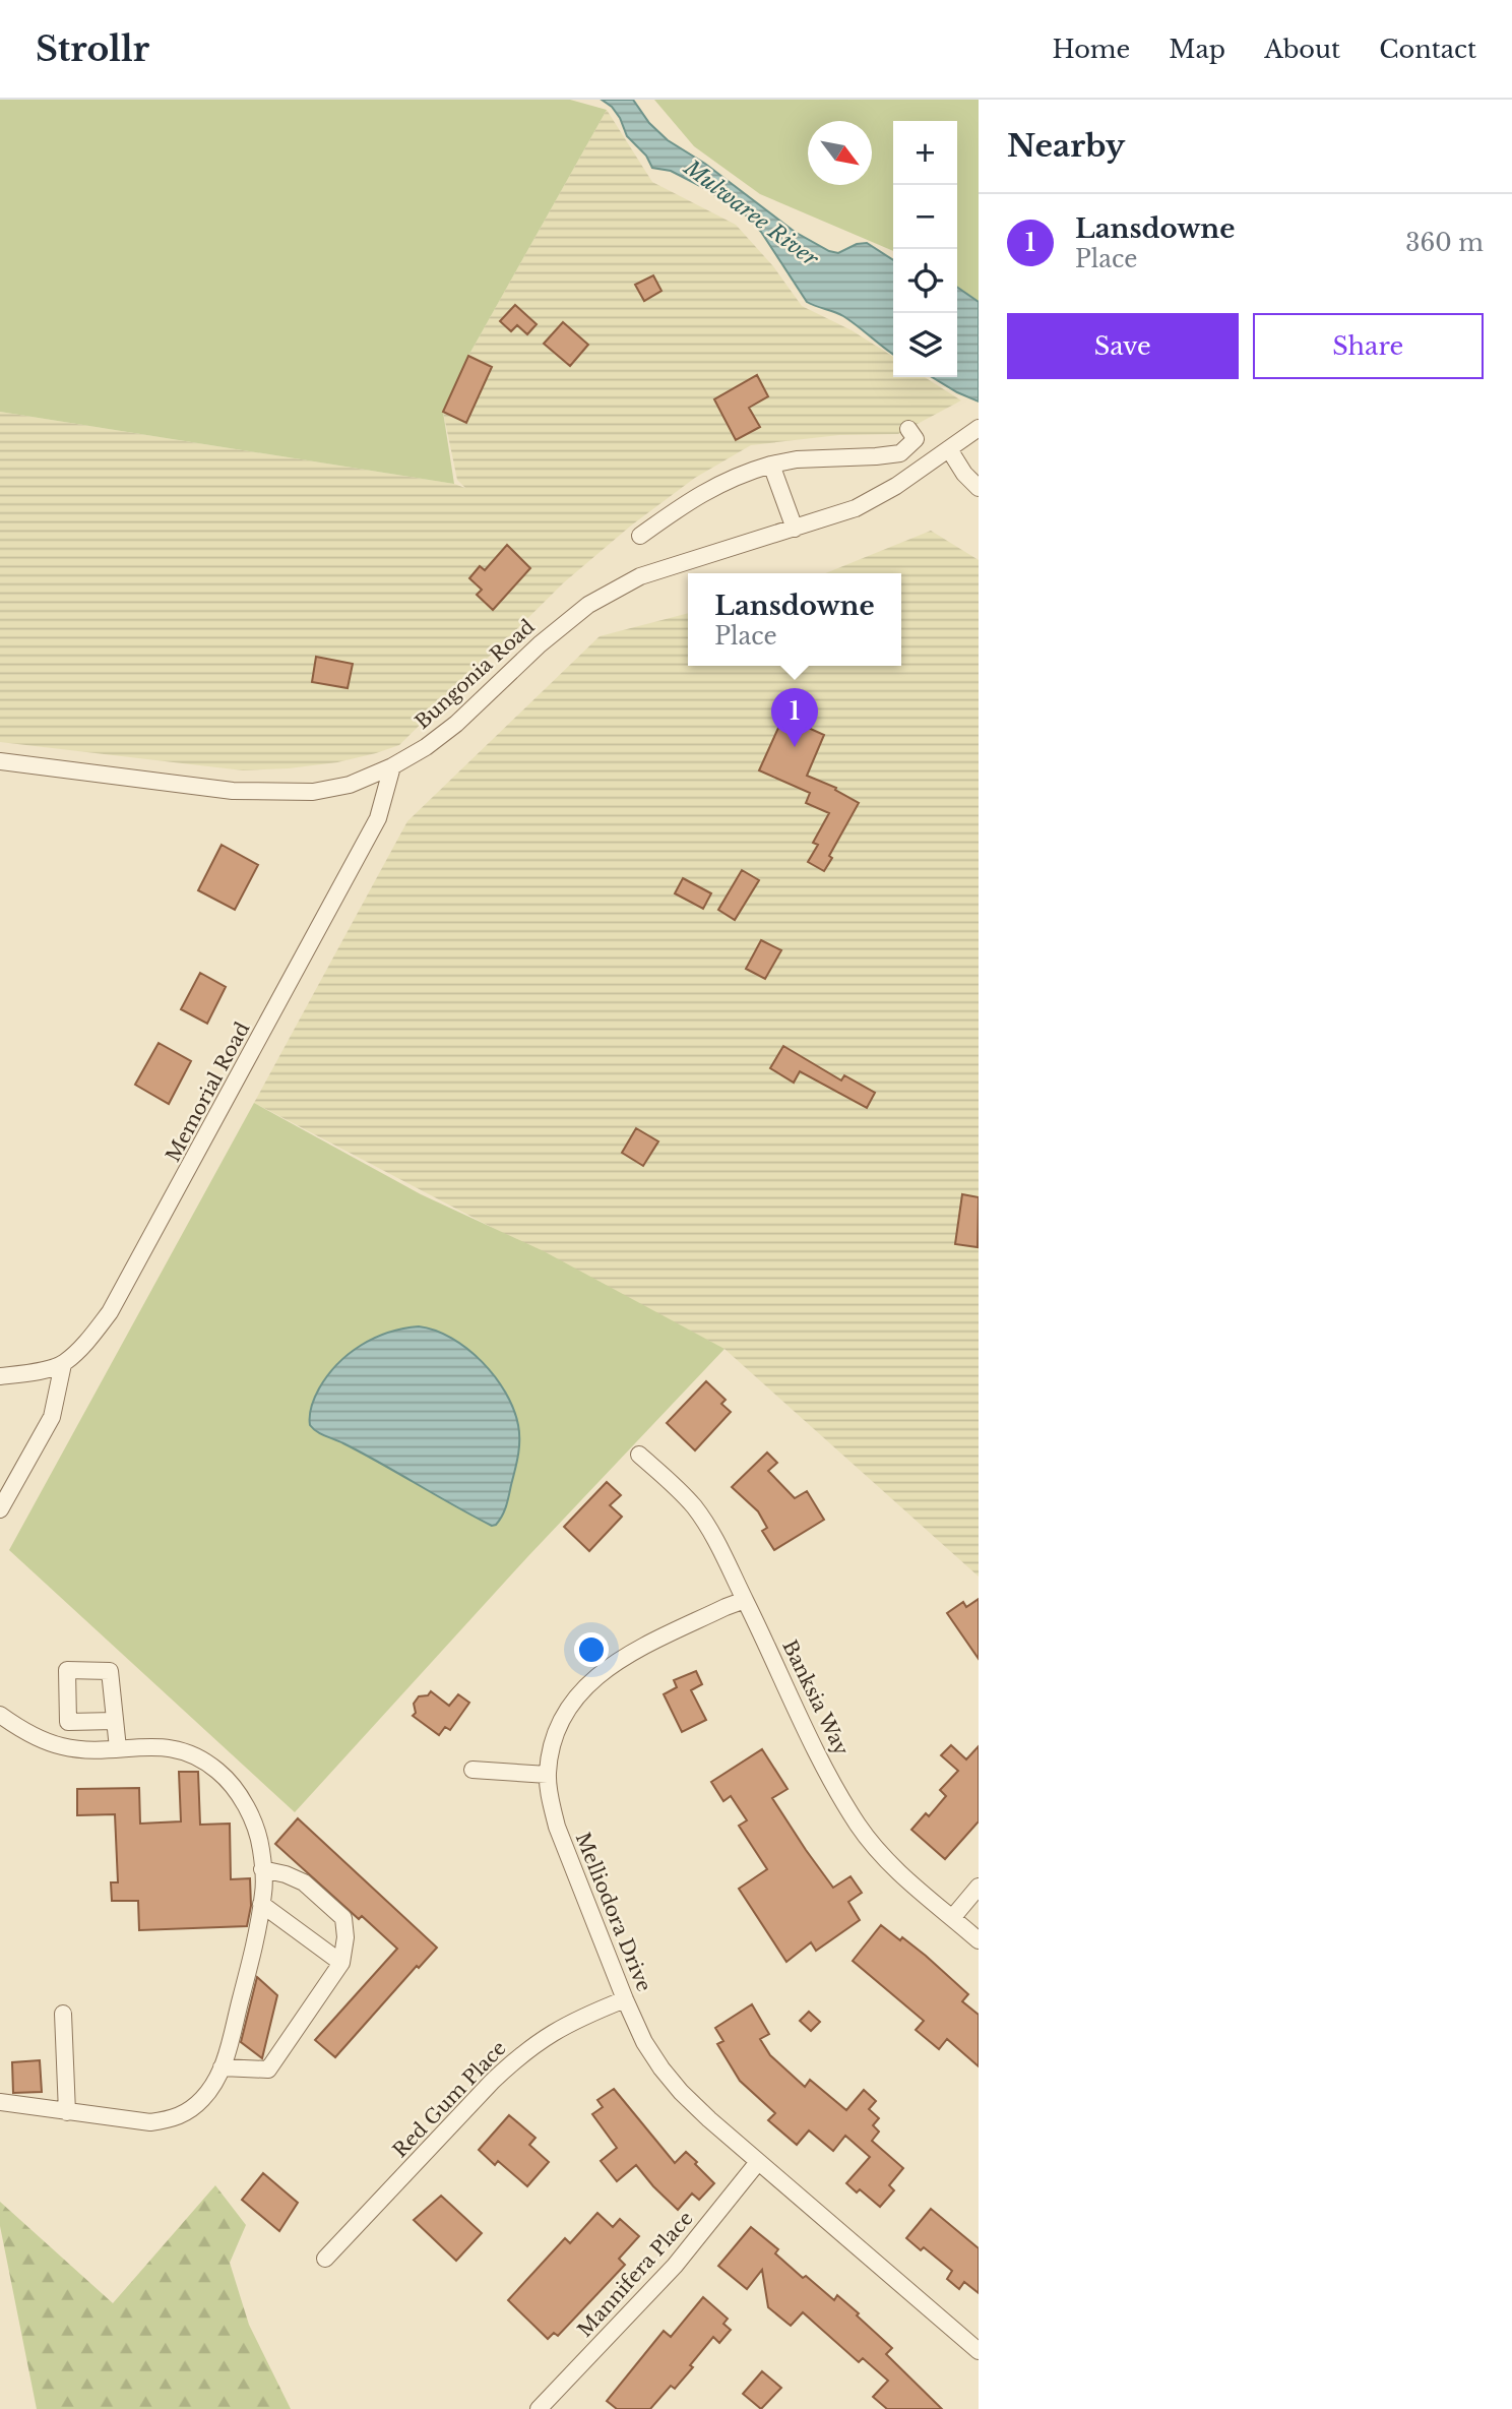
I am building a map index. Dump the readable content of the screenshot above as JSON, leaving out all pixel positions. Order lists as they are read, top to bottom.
{
  "streets": {
    "street": [
      "Bungonia Road",
      "Memorial Road",
      "Banksia Way",
      "Melliodora Drive",
      "Red Gum Place",
      "Mannifera Place"
    ]
  },
  "crossings": [
    ["Bungonia Road", "Memorial Road"],
    ["Banksia Way", "Melliodora Drive"],
    ["Melliodora Drive", "Red Gum Place"],
    ["Melliodora Drive", "Mannifera Place"]
  ],
  "water": ["Mulwaree River"],
  "north": "bottom right",
  "page": {
    "header": "Strollr",
    "nav": [
      "Home",
      "Map",
      "About",
      "Contact"
    ],
    "heading": "Nearby",
    "map_buttons": ["+", "−"],
    "list": [
      {
        "mark": "1",
        "name": "Lansdowne",
        "note": "Place",
        "value": "360 m"
      }
    ],
    "buttons": ["Save", "Share"],
    "popup": ["Lansdowne", "Place"],
    "pins": "1"
  }
}
